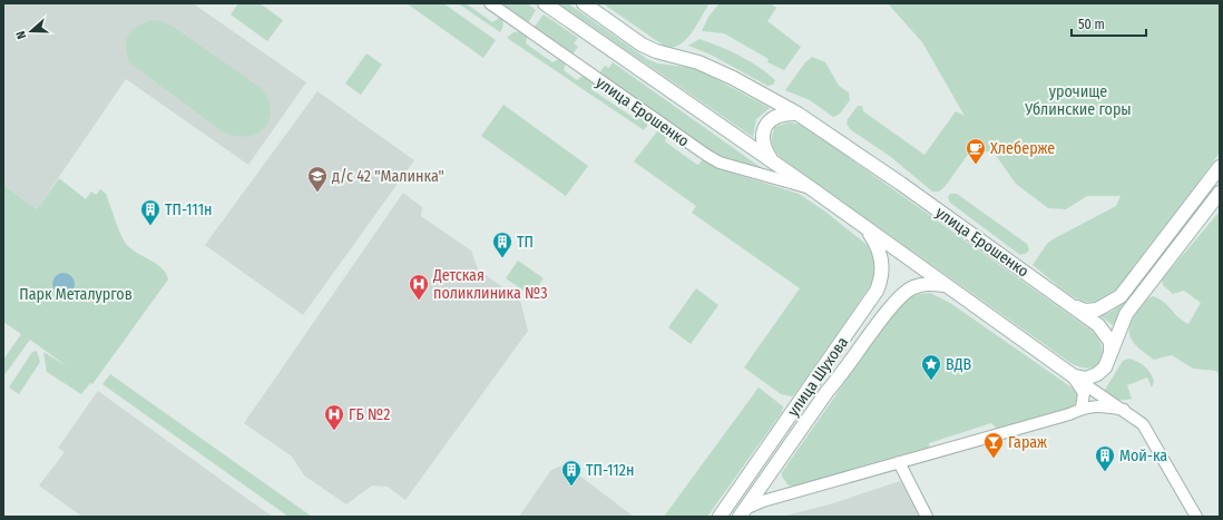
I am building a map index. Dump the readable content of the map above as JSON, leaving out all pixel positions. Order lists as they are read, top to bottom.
{
  "streets": {
    "main road": ["улица Ерошенко", "улица Шухова"]
  },
  "crossings": [
    ["улица Ерошенко", "улица Шухова"]
  ],
  "parks": ["урочище Ублинские горы", "Парк Металургов"],
  "places": {
    "cafe": ["Хлеберже"],
    "school or university": ["д/с 42 \"Малинка\""],
    "building": [
      "ТП-111н",
      "ТП",
      "Мой-ка",
      "ТП-112н"
    ],
    "hospital": ["Детская поликлиника №3", "ГБ №2"],
    "place": ["ВДВ"],
    "bar": ["Гараж"]
  },
  "scale_bar": "50 m",
  "north": "left"
}
